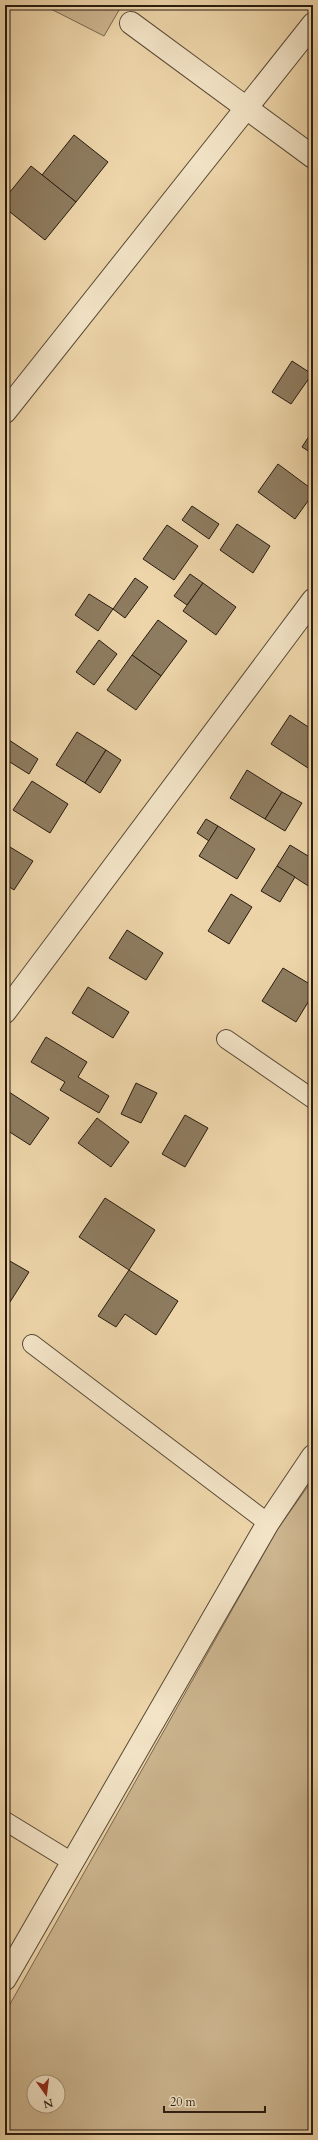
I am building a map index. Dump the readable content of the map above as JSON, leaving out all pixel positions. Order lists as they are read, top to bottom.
{
  "scale_bar": "20 m",
  "north": "bottom"
}
